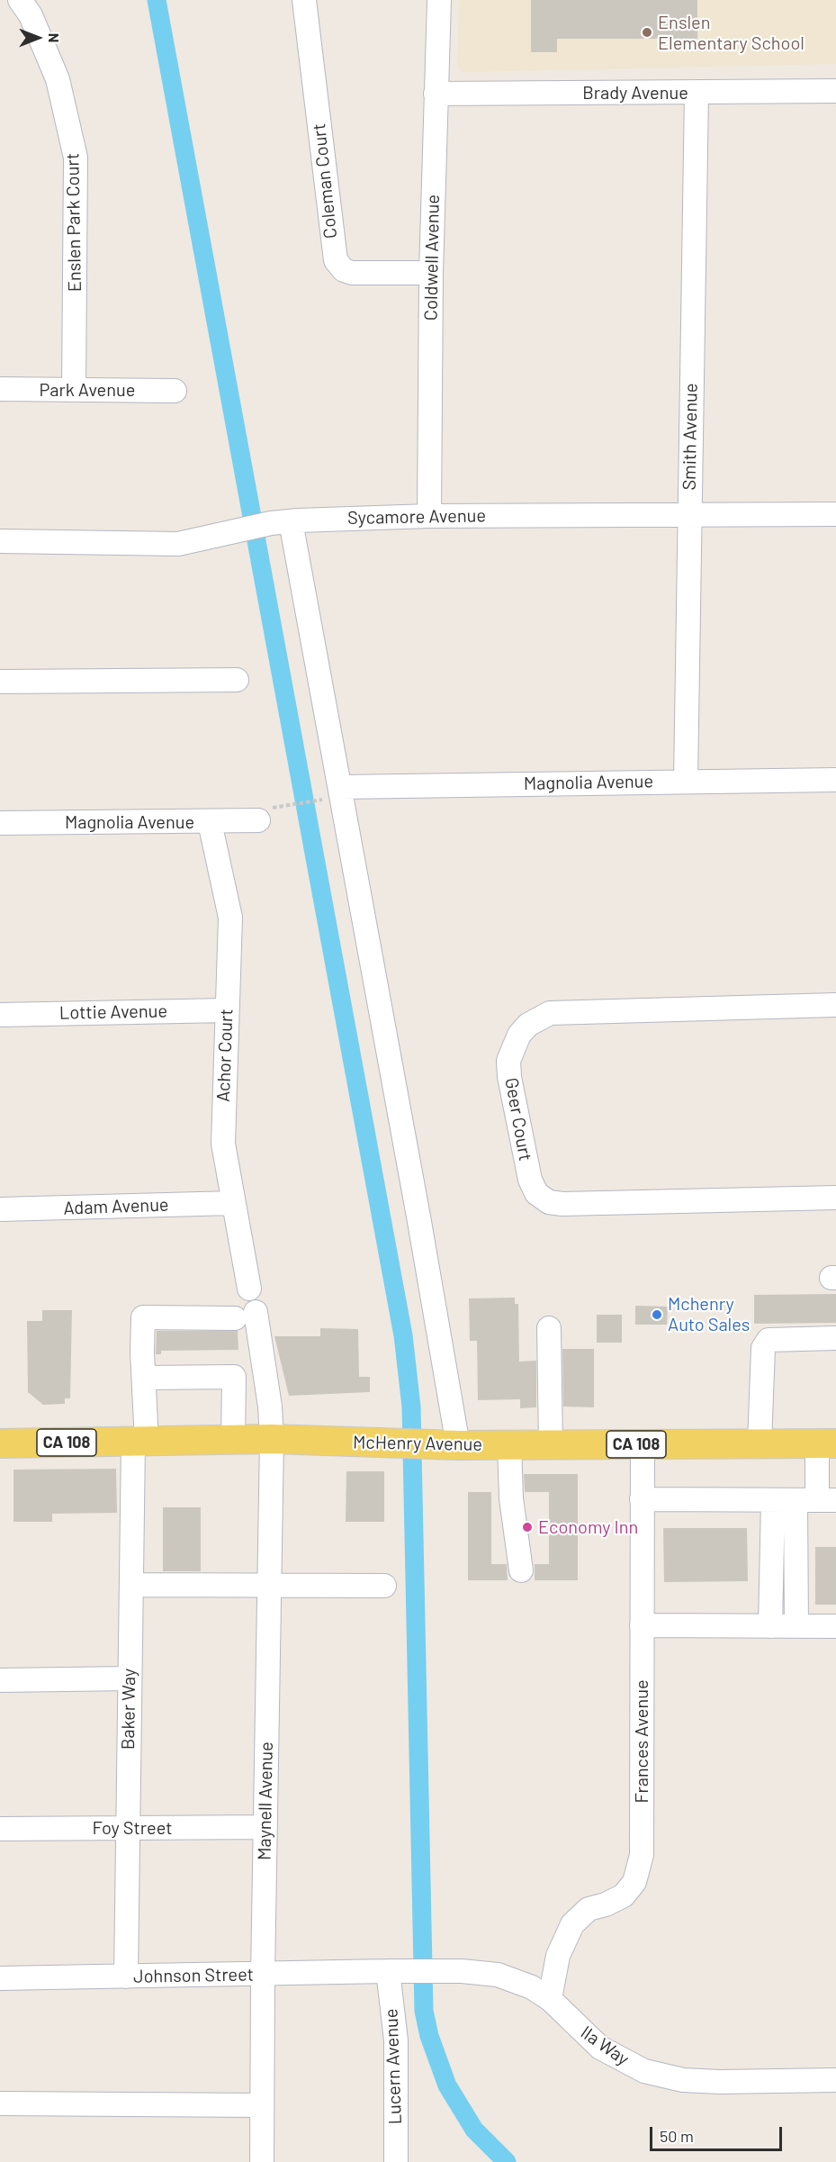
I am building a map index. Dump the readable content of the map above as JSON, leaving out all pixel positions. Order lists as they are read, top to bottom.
{
  "streets": {
    "main road": ["CA 108", "McHenry Avenue"],
    "street": [
      "Brady Avenue",
      "Coleman Court",
      "Enslen Park Court",
      "Coldwell Avenue",
      "Park Avenue",
      "Smith Avenue",
      "Sycamore Avenue",
      "Magnolia Avenue",
      "Lottie Avenue",
      "Achor Court",
      "Geer Court",
      "Adam Avenue",
      "Baker Way",
      "Frances Avenue",
      "Maynell Avenue",
      "Foy Street",
      "Johnson Street",
      "Ila Way",
      "Lucern Avenue"
    ]
  },
  "crossings": [
    ["Brady Avenue", "Coldwell Avenue"],
    ["Brady Avenue", "Smith Avenue"],
    ["Coleman Court", "Coldwell Avenue"],
    ["Enslen Park Court", "Park Avenue"],
    ["Coldwell Avenue", "Sycamore Avenue"],
    ["Smith Avenue", "Sycamore Avenue"],
    ["Smith Avenue", "Magnolia Avenue"],
    ["Magnolia Avenue", "Achor Court"],
    ["Lottie Avenue", "Achor Court"],
    ["Achor Court", "Adam Avenue"],
    ["McHenry Avenue", "Baker Way"],
    ["McHenry Avenue", "Frances Avenue"],
    ["McHenry Avenue", "Maynell Avenue"],
    ["Baker Way", "Foy Street"],
    ["Baker Way", "Johnson Street"],
    ["Frances Avenue", "Ila Way"],
    ["Maynell Avenue", "Foy Street"],
    ["Maynell Avenue", "Johnson Street"],
    ["Johnson Street", "Ila Way"],
    ["Johnson Street", "Lucern Avenue"],
    ["Ila Way", "Lucern Avenue"]
  ],
  "places": ["Enslen Elementary School", "Mchenry Auto Sales", "Economy Inn"],
  "scale_bar": "50 m",
  "north": "right"
}
